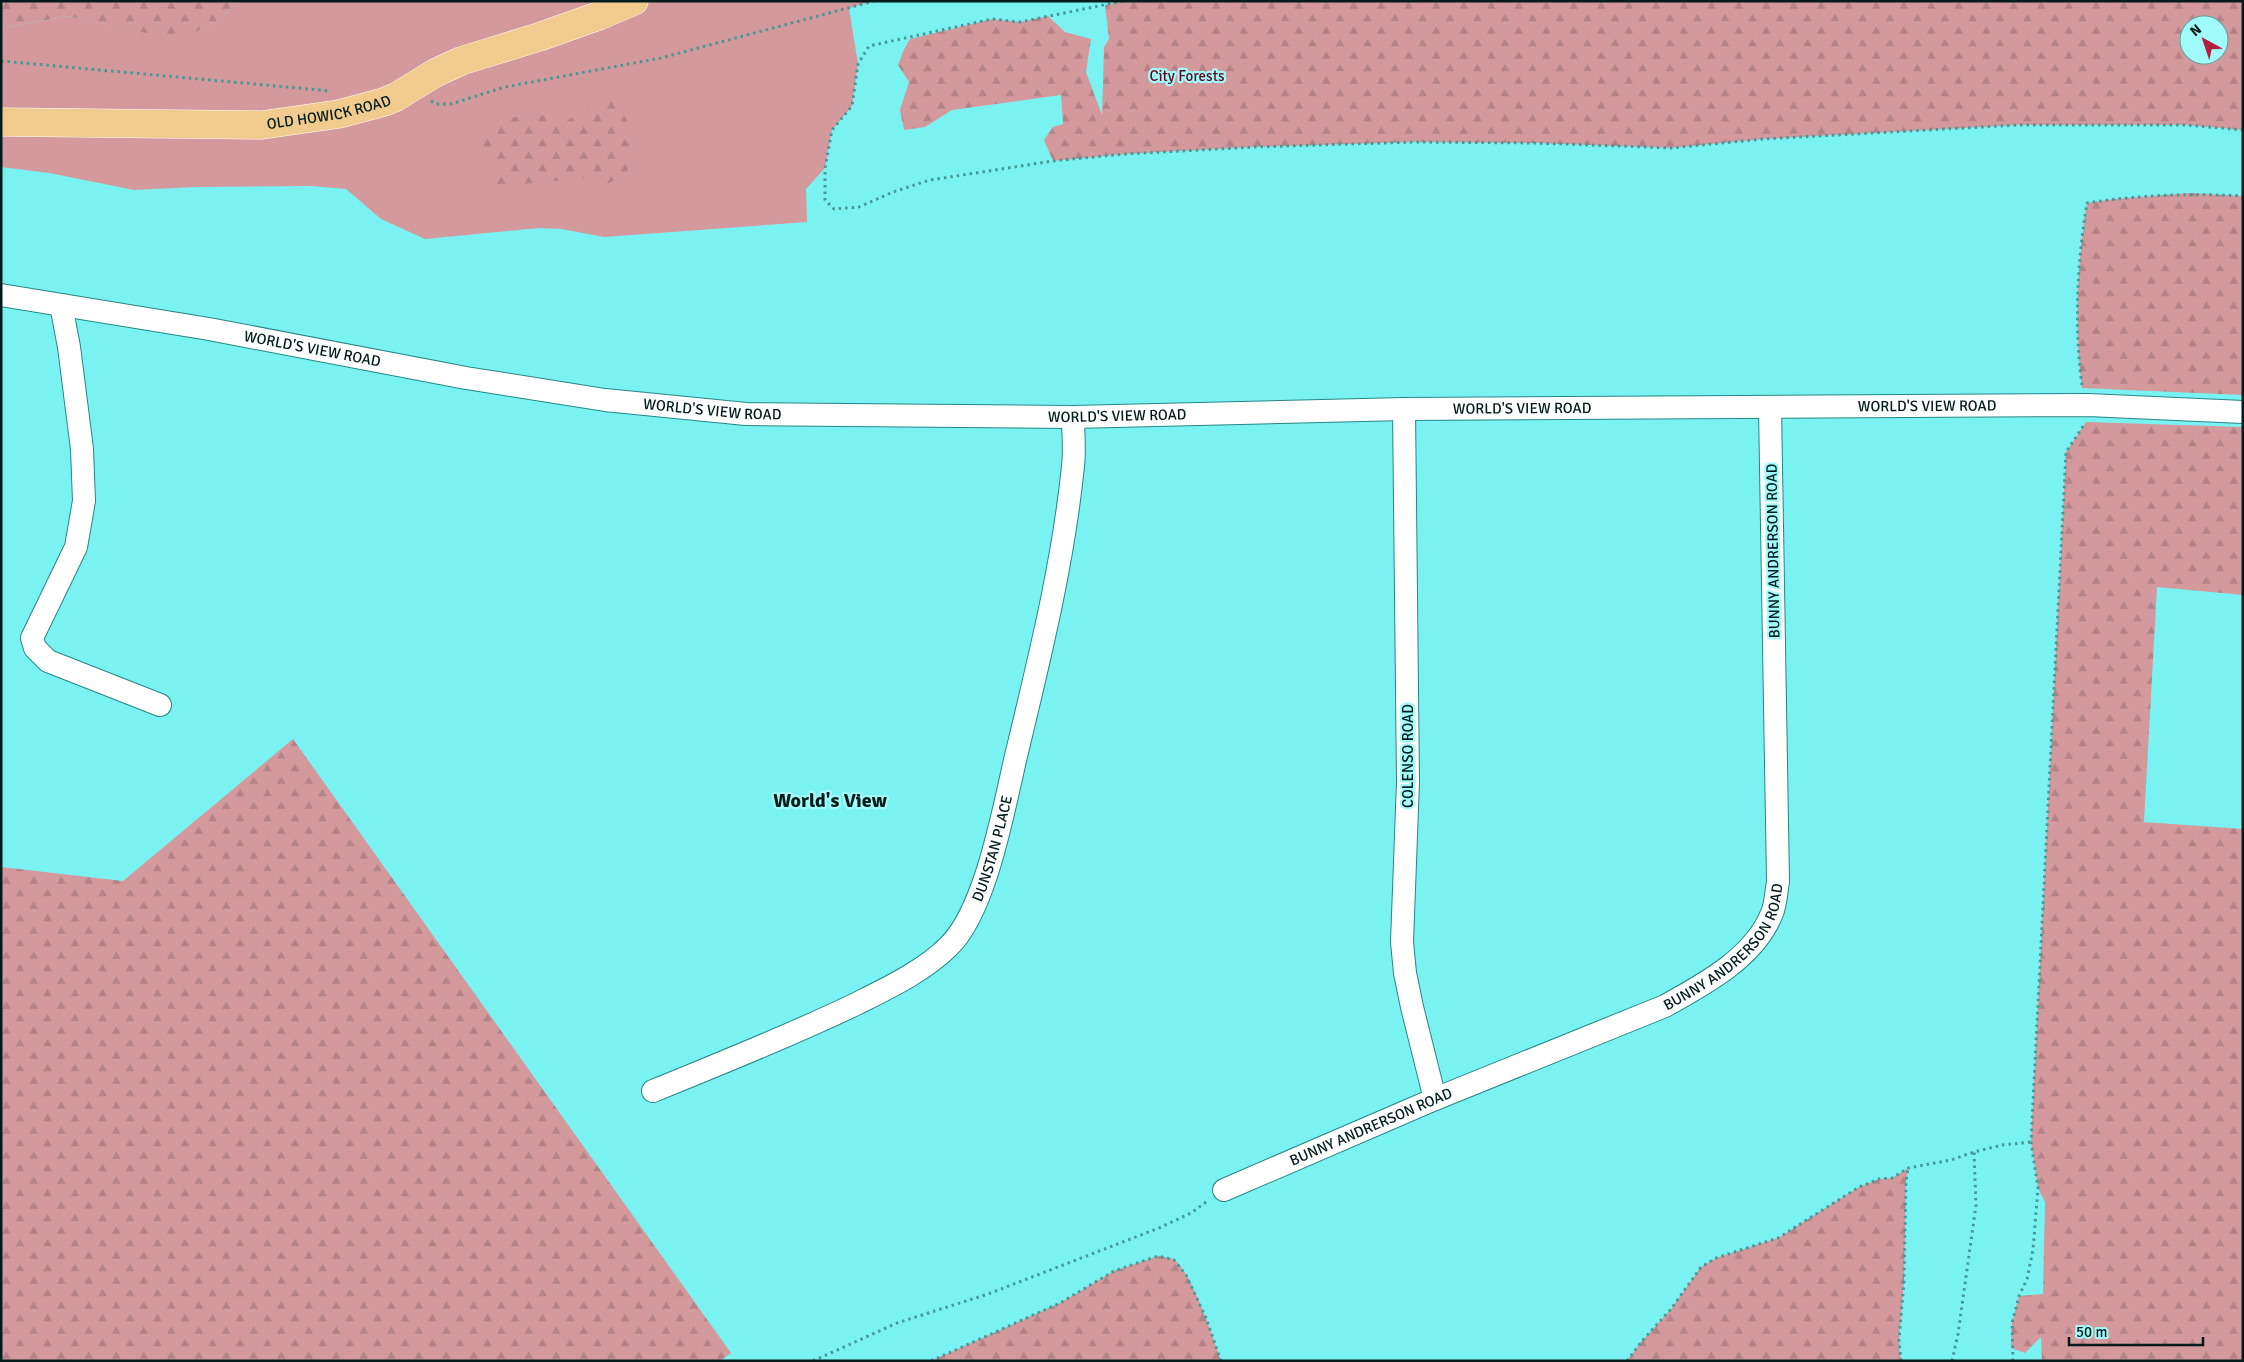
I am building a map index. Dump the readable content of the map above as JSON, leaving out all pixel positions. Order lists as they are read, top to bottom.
{
  "streets": {
    "main road": ["OLD HOWICK ROAD"],
    "street": [
      "WORLD'S VIEW ROAD",
      "BUNNY ANDRERSON ROAD",
      "COLENSO ROAD",
      "DUNSTAN PLACE"
    ]
  },
  "crossings": [
    ["WORLD'S VIEW ROAD", "BUNNY ANDRERSON ROAD"],
    ["WORLD'S VIEW ROAD", "COLENSO ROAD"],
    ["WORLD'S VIEW ROAD", "DUNSTAN PLACE"],
    ["BUNNY ANDRERSON ROAD", "COLENSO ROAD"]
  ],
  "districts": ["World's View"],
  "parks": ["City Forests"],
  "scale_bar": "50 m",
  "north": "top left"
}
